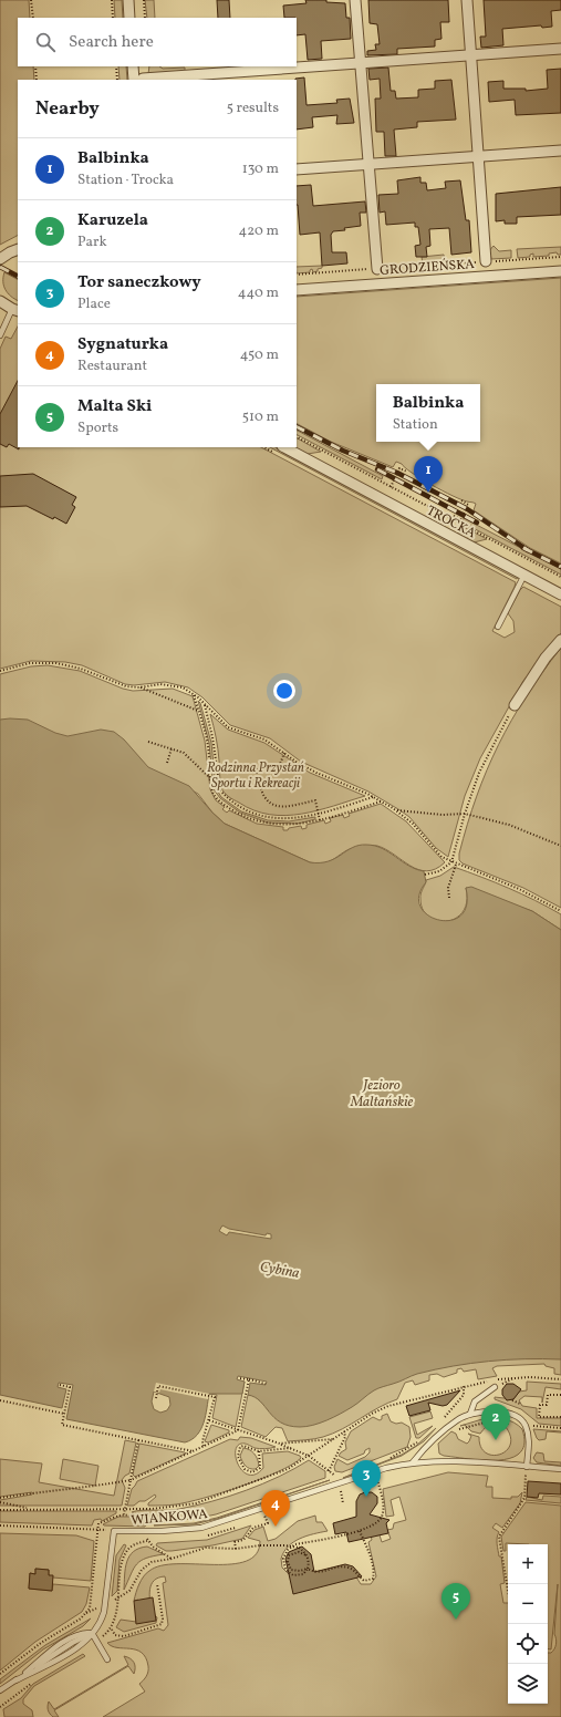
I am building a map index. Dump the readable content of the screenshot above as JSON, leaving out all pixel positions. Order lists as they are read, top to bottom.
{
  "streets": {
    "street": ["GRODZIEŃSKA", "TROCKA"],
    "lane": ["WIANKOWA"]
  },
  "water": ["Jezioro Maltańskie", "Cybina"],
  "parks": ["Rodzinna Przystań Sportu i Rekreacji"],
  "page": {
    "search": "Search here",
    "heading": ["Nearby", "5 results"],
    "list": [
      {
        "mark": "1",
        "name": "Balbinka",
        "note": "Station · Trocka",
        "value": "130 m"
      },
      {
        "mark": "2",
        "name": "Karuzela",
        "note": "Park",
        "value": "420 m"
      },
      {
        "mark": "3",
        "name": "Tor saneczkowy",
        "note": "Place",
        "value": "440 m"
      },
      {
        "mark": "4",
        "name": "Sygnaturka",
        "note": "Restaurant",
        "value": "450 m"
      },
      {
        "mark": "5",
        "name": "Malta Ski",
        "note": "Sports",
        "value": "510 m"
      }
    ],
    "popup": ["Balbinka", "Station"],
    "pins": [
      "1",
      "2",
      "3",
      "4",
      "5"
    ],
    "map_buttons": ["+", "−"]
  }
}
